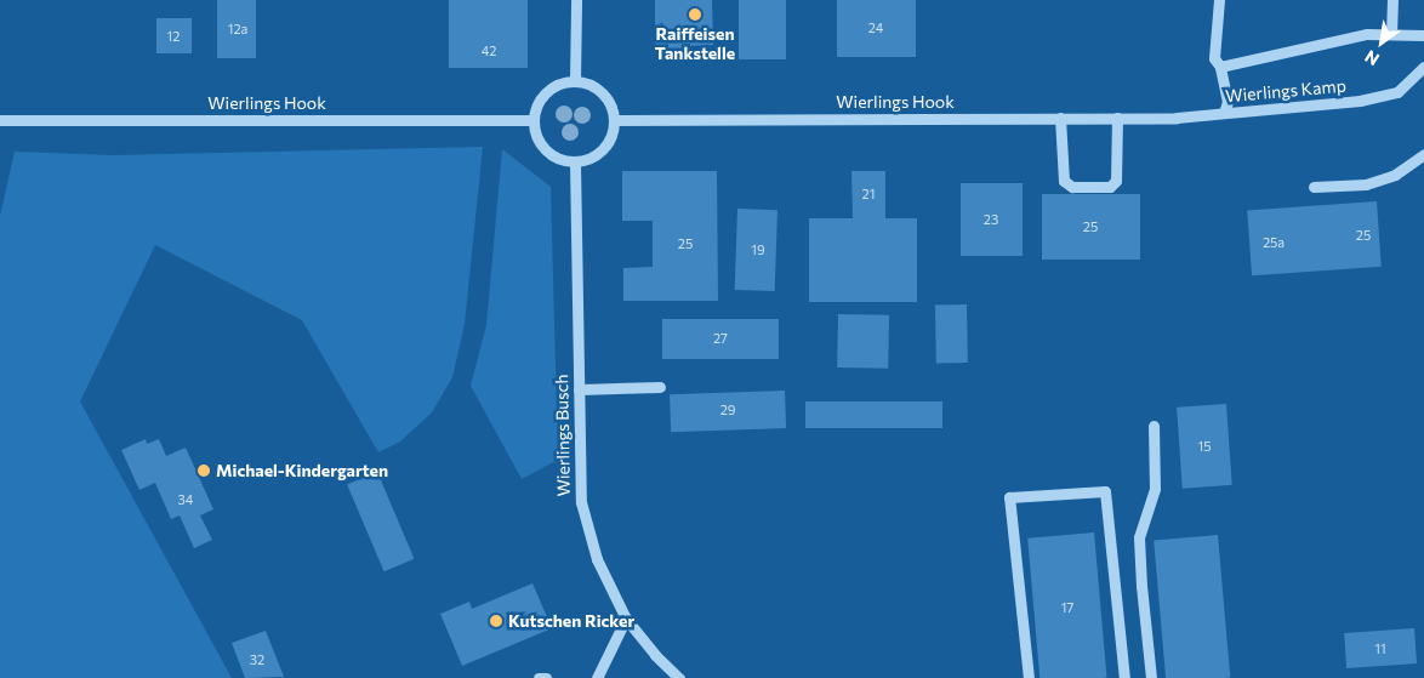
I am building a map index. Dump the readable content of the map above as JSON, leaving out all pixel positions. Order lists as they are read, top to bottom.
{
  "streets": {
    "street": ["Wierlings Kamp", "Wierlings Hook", "Wierlings Busch"]
  },
  "crossings": [
    ["Wierlings Kamp", "Wierlings Hook"],
    ["Wierlings Hook", "Wierlings Busch"]
  ],
  "places": ["Raiffeisen Tankstelle", "Michael-Kindergarten", "Kutschen Ricker"],
  "house_numbers": [
    "24",
    "12a",
    "12",
    "42",
    "21",
    "23",
    "25",
    "25",
    "25a",
    "25",
    "19",
    "27",
    "29",
    "15",
    "34",
    "17",
    "11",
    "32"
  ],
  "north": "bottom left"
}
